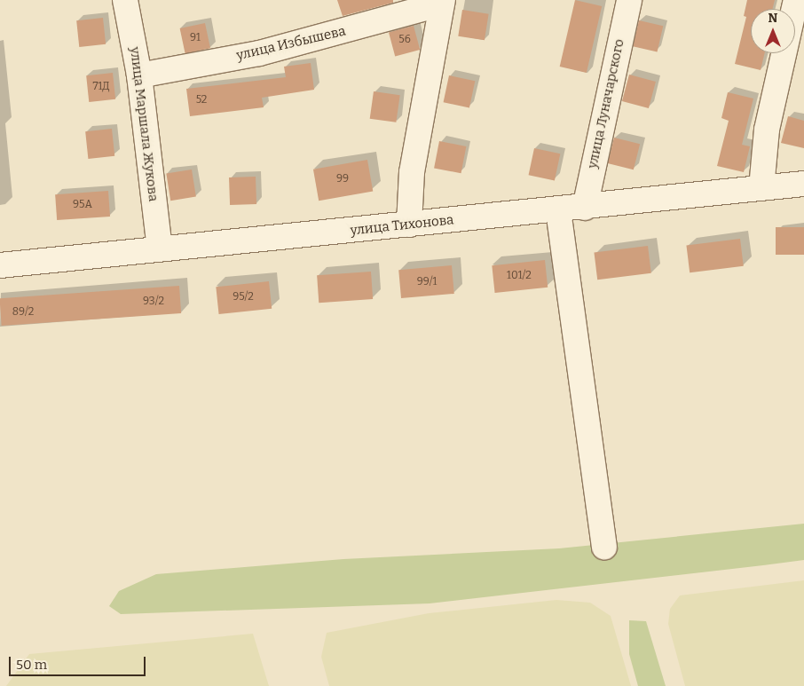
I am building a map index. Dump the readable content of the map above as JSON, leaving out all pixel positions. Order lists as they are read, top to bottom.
{
  "streets": {
    "street": [
      "улица Избышева",
      "улица Луначарского",
      "улица Маршала Жукова",
      "улица Тихонова"
    ]
  },
  "crossings": [
    ["улица Избышева", "улица Маршала Жукова"],
    ["улица Избышева", "улица Тихонова"],
    ["улица Луначарского", "улица Тихонова"],
    ["улица Маршала Жукова", "улица Тихонова"]
  ],
  "house_numbers": [
    "91",
    "56",
    "71Д",
    "52",
    "99",
    "95А",
    "101/2",
    "99/1",
    "95/2",
    "93/2",
    "89/2"
  ],
  "scale_bar": "50 m",
  "north": "top"
}
